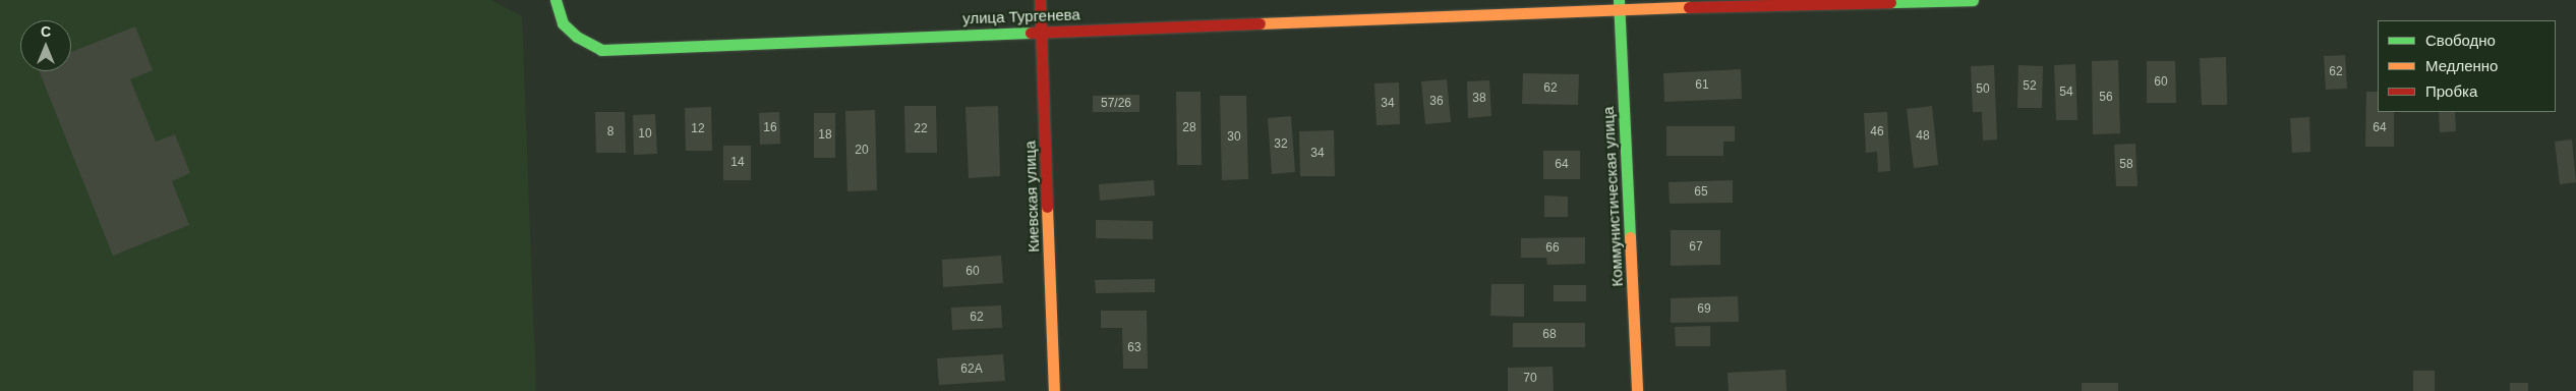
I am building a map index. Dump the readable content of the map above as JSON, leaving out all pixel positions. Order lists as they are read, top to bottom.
{
  "streets": {
    "street": ["улица Тургенева", "Киевская улица", "Коммунистическая улица"]
  },
  "crossings": [
    ["улица Тургенева", "Киевская улица"],
    ["улица Тургенева", "Коммунистическая улица"]
  ],
  "house_numbers": [
    "62",
    "60",
    "61",
    "52",
    "62",
    "50",
    "54",
    "56",
    "38",
    "36",
    "57/26",
    "34",
    "16",
    "28",
    "64",
    "12",
    "22",
    "8",
    "46",
    "10",
    "18",
    "48",
    "30",
    "32",
    "20",
    "34",
    "14",
    "64",
    "58",
    "65",
    "67",
    "66",
    "60",
    "69",
    "62",
    "68",
    "63",
    "62А",
    "70"
  ],
  "legend": ["Свободно", "Медленно", "Пробка"],
  "north": "top"
}
